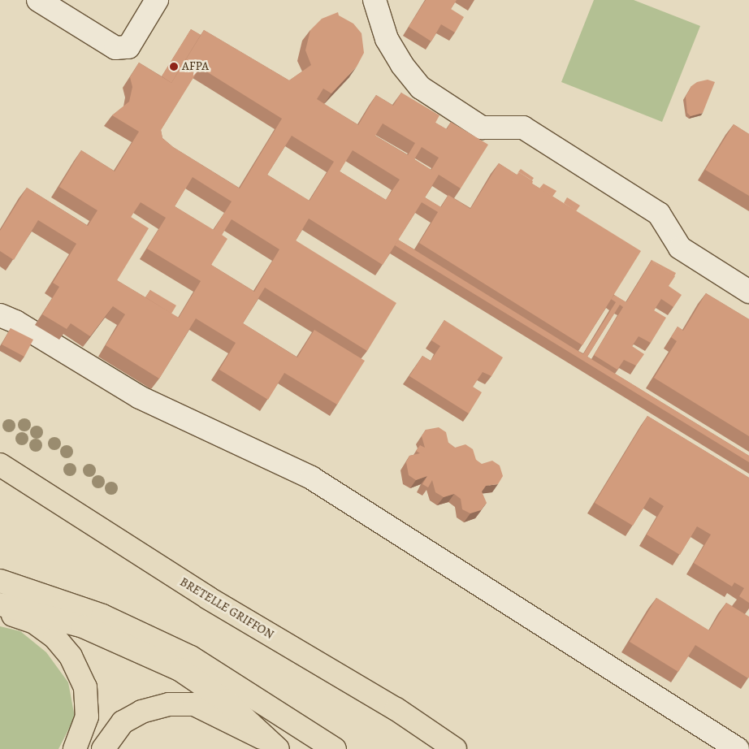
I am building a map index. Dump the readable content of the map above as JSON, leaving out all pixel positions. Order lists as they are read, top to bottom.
{
  "streets": {
    "main road": ["BRETELLE GRIFFON"]
  },
  "places": ["AFPA"]
}
